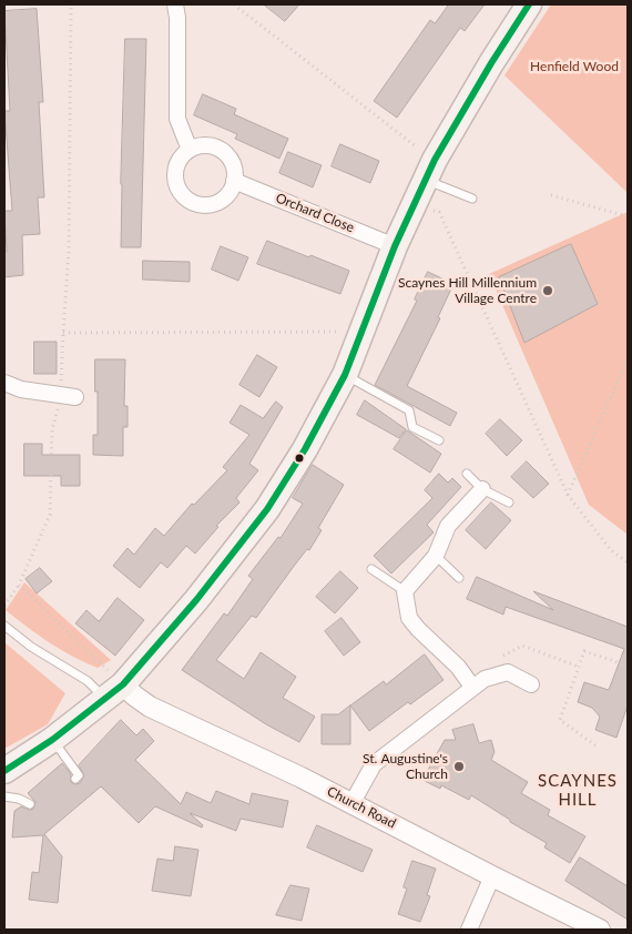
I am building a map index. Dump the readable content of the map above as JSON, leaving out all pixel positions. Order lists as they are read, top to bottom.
{
  "streets": {
    "street": ["Orchard Close", "Church Road"]
  },
  "districts": ["SCAYNES HILL"],
  "parks": ["Henfield Wood"],
  "places": ["Scaynes Hill Millennium Village Centre", "St. Augustine's Church"]
}
